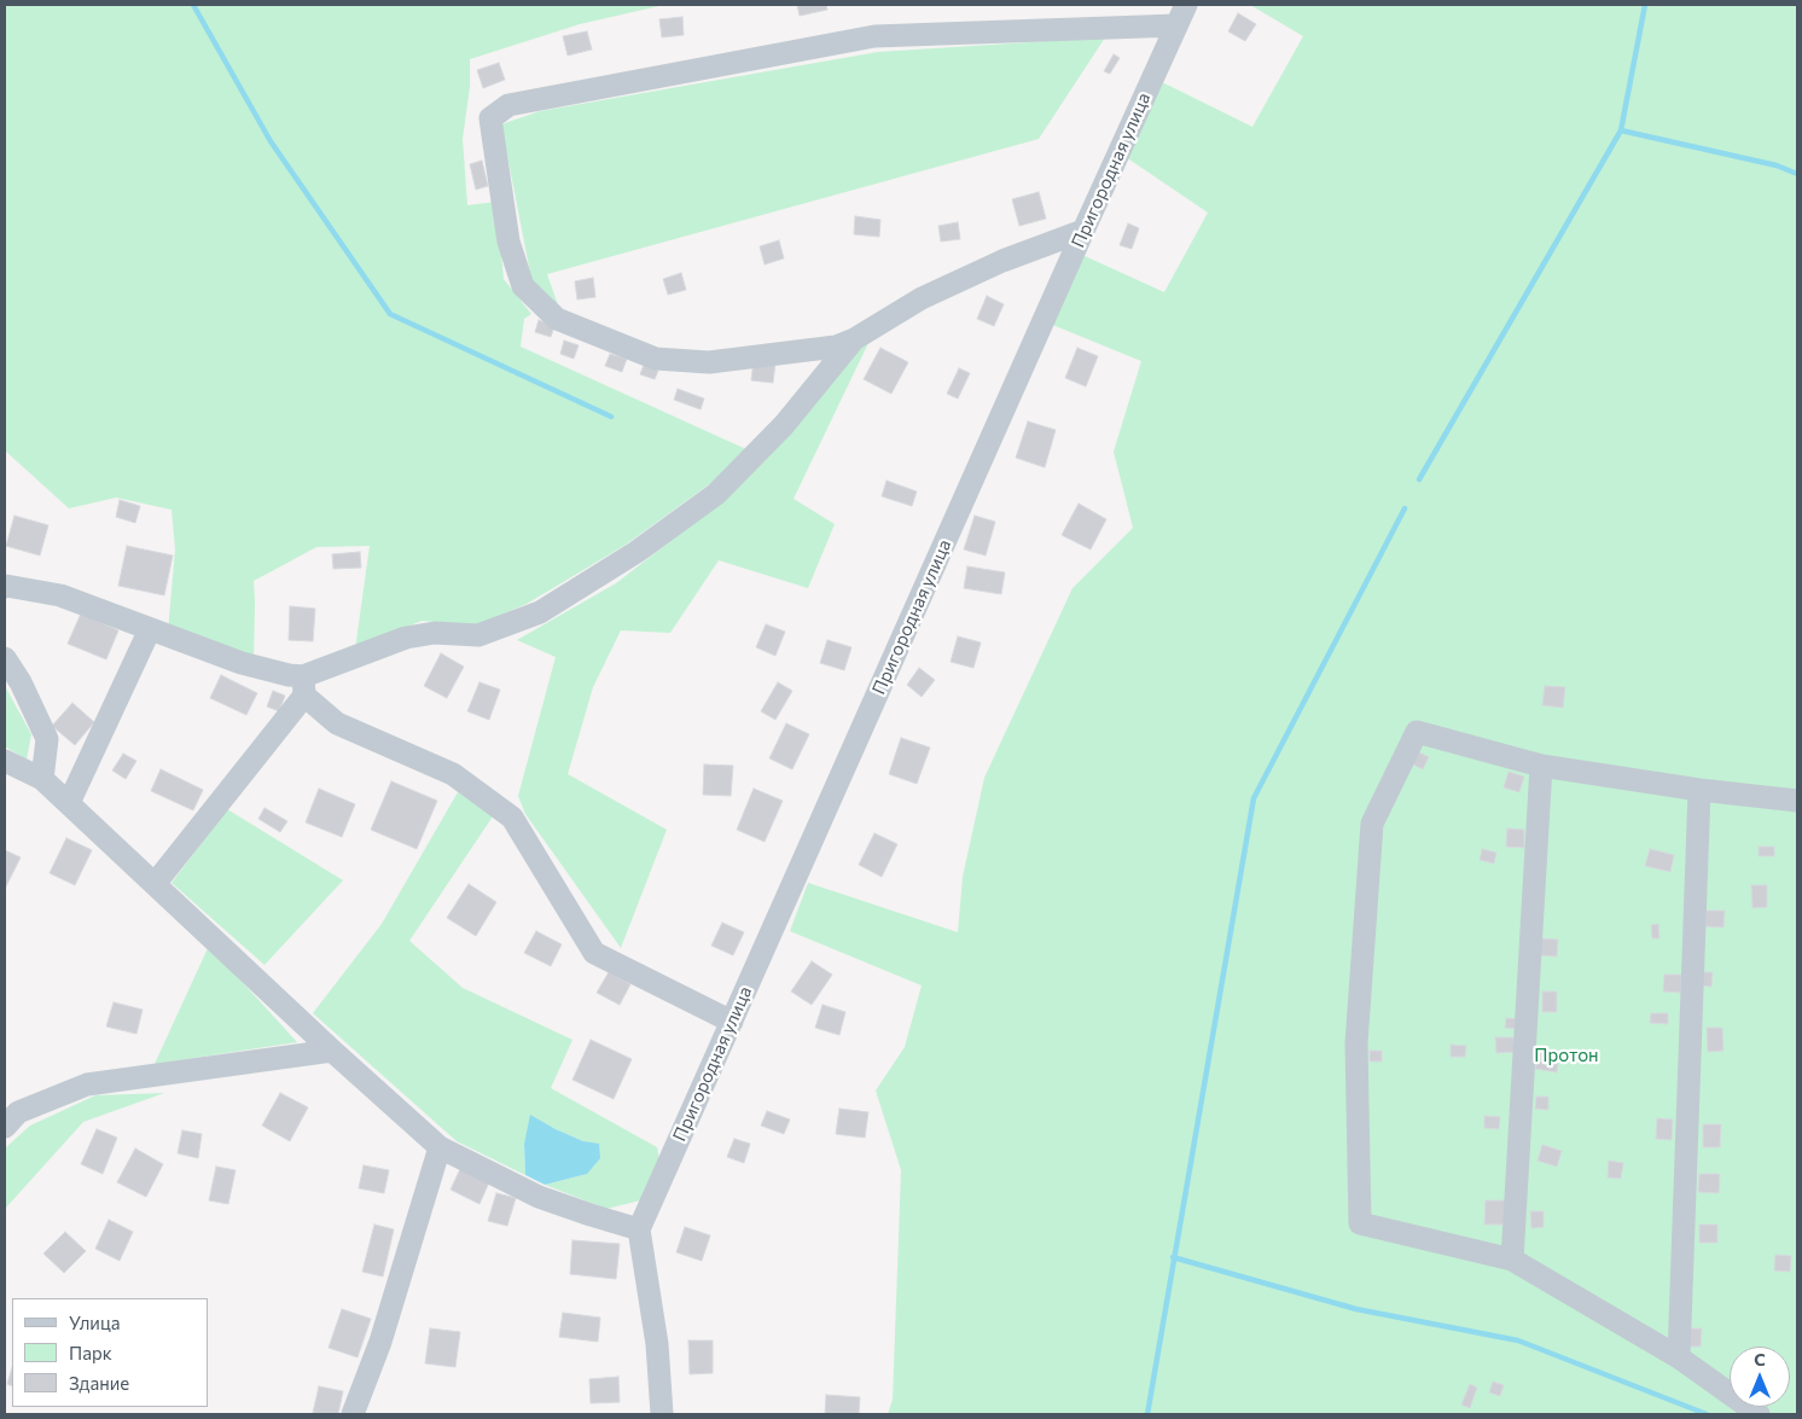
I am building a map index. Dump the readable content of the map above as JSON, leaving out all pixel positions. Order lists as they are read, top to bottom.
{
  "streets": {
    "street": ["Пригородная улица"]
  },
  "parks": ["Протон"],
  "legend": ["Улица", "Парк", "Здание"],
  "north": "top"
}
